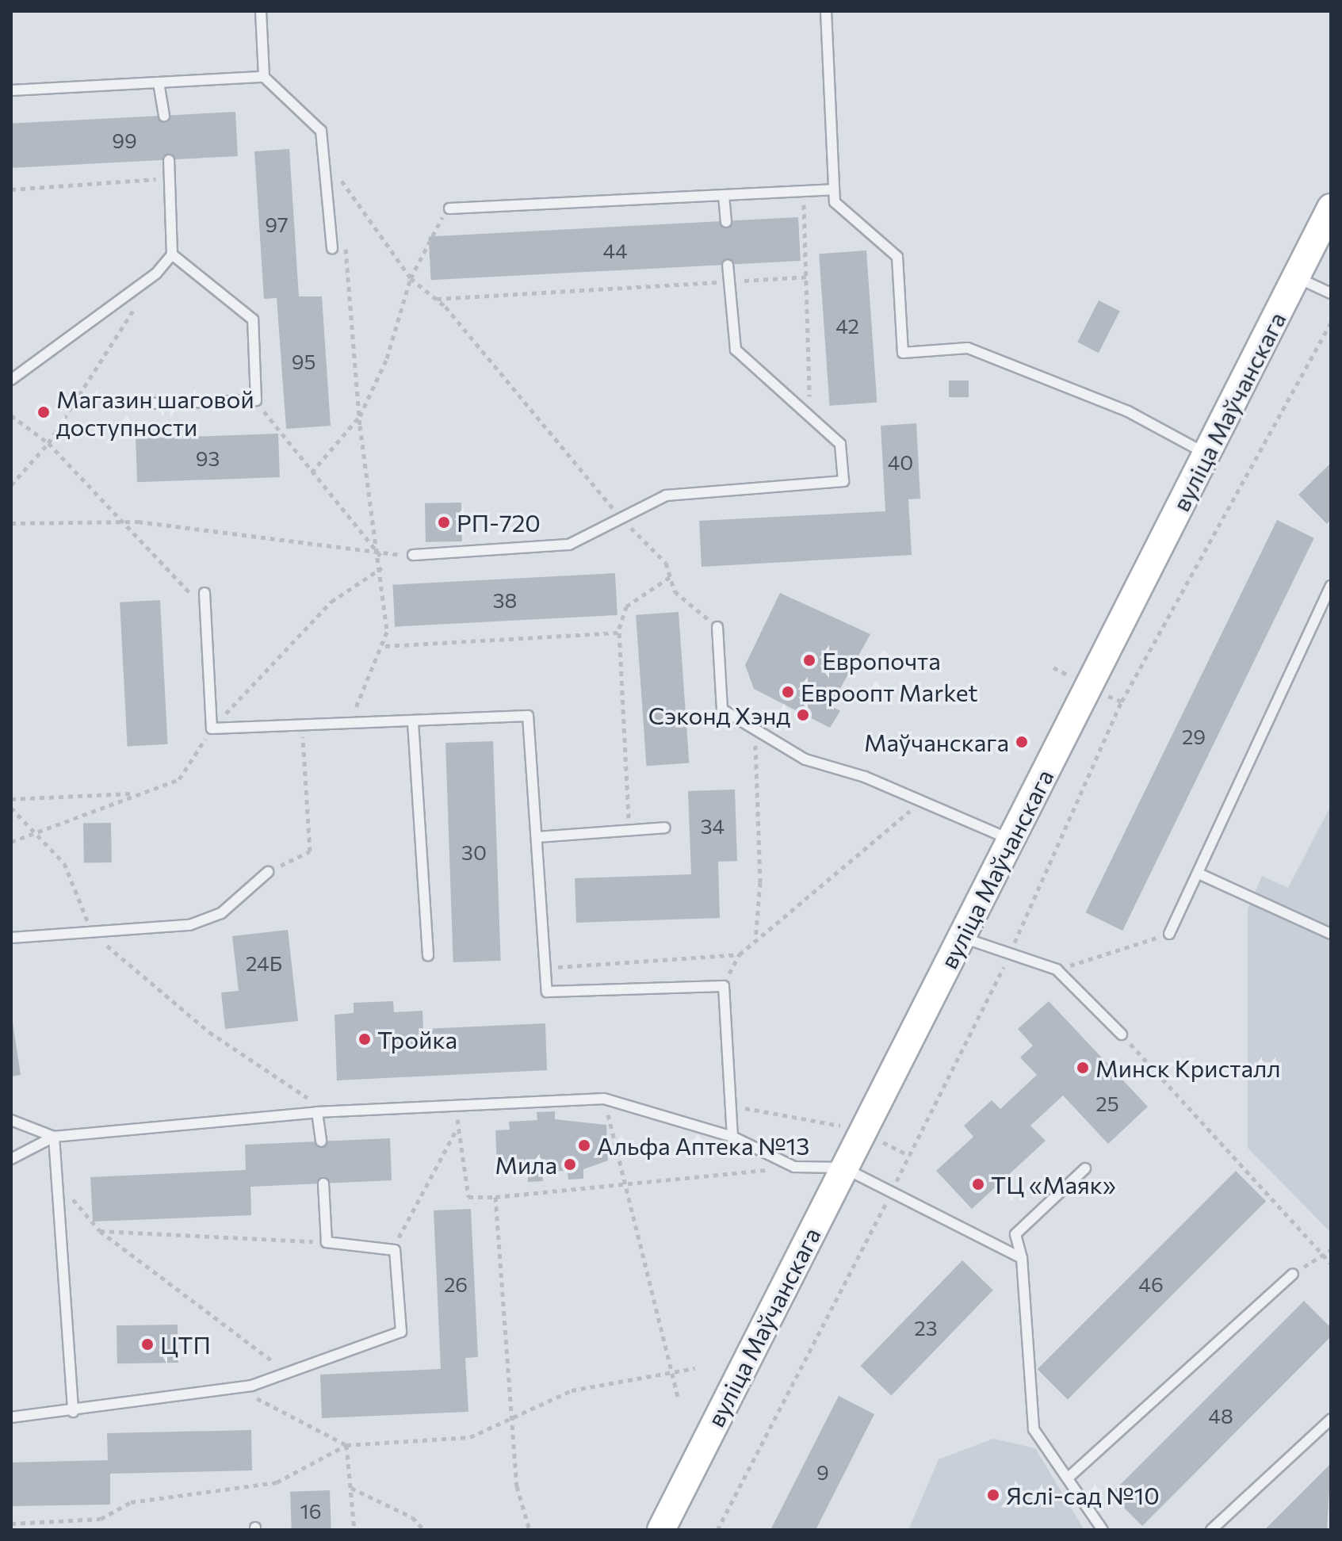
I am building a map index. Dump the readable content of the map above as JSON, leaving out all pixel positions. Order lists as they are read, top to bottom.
{
  "streets": {
    "main road": ["вуліца Маўчанскага"]
  },
  "places": [
    "Магазин шаговой доступности",
    "РП-720",
    "Европочта",
    "Евроопт Market",
    "Сэконд Хэнд",
    "Маўчанскага",
    "Тройка",
    "Минск Кристалл",
    "Альфа Аптека №13",
    "Мила",
    "ТЦ «Маяк»",
    "ЦТП",
    "Яслі-сад №10"
  ],
  "house_numbers": [
    "99",
    "97",
    "44",
    "42",
    "95",
    "93",
    "40",
    "38",
    "29",
    "34",
    "30",
    "24Б",
    "25",
    "26",
    "46",
    "23",
    "48",
    "9",
    "16"
  ]
}
